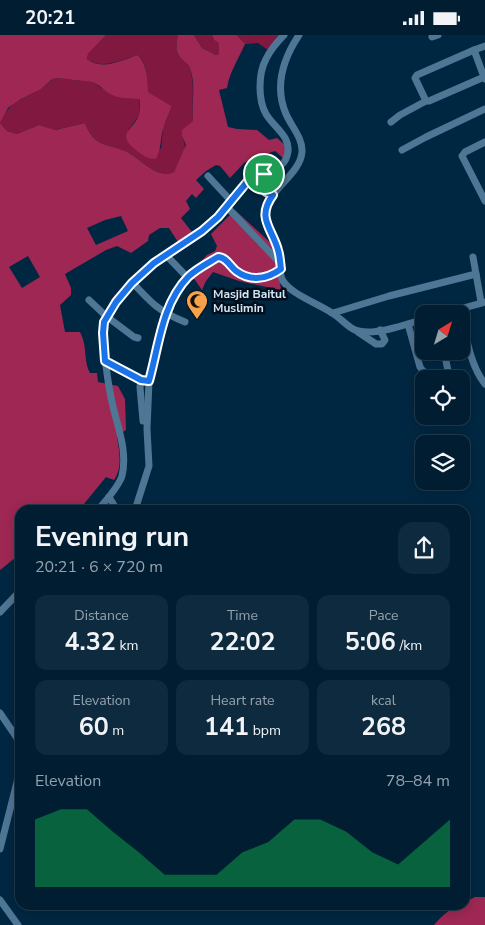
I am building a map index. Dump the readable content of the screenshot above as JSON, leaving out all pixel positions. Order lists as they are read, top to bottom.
{
  "places": {
    "mosque": ["Masjid Baitul Muslimin"]
  },
  "north": "top right",
  "page": {
    "status": "20:21",
    "heading": ["Evening run", "20:21 · 6 × 720 m"],
    "stats": [
      ["Distance", "4.32 km"],
      ["Time", "22:02"],
      ["Pace", "5:06 /km"],
      ["Elevation", "60 m"],
      ["Heart rate", "141 bpm"],
      ["kcal", "268"]
    ],
    "chart": ["Elevation", "78–84 m"]
  }
}
